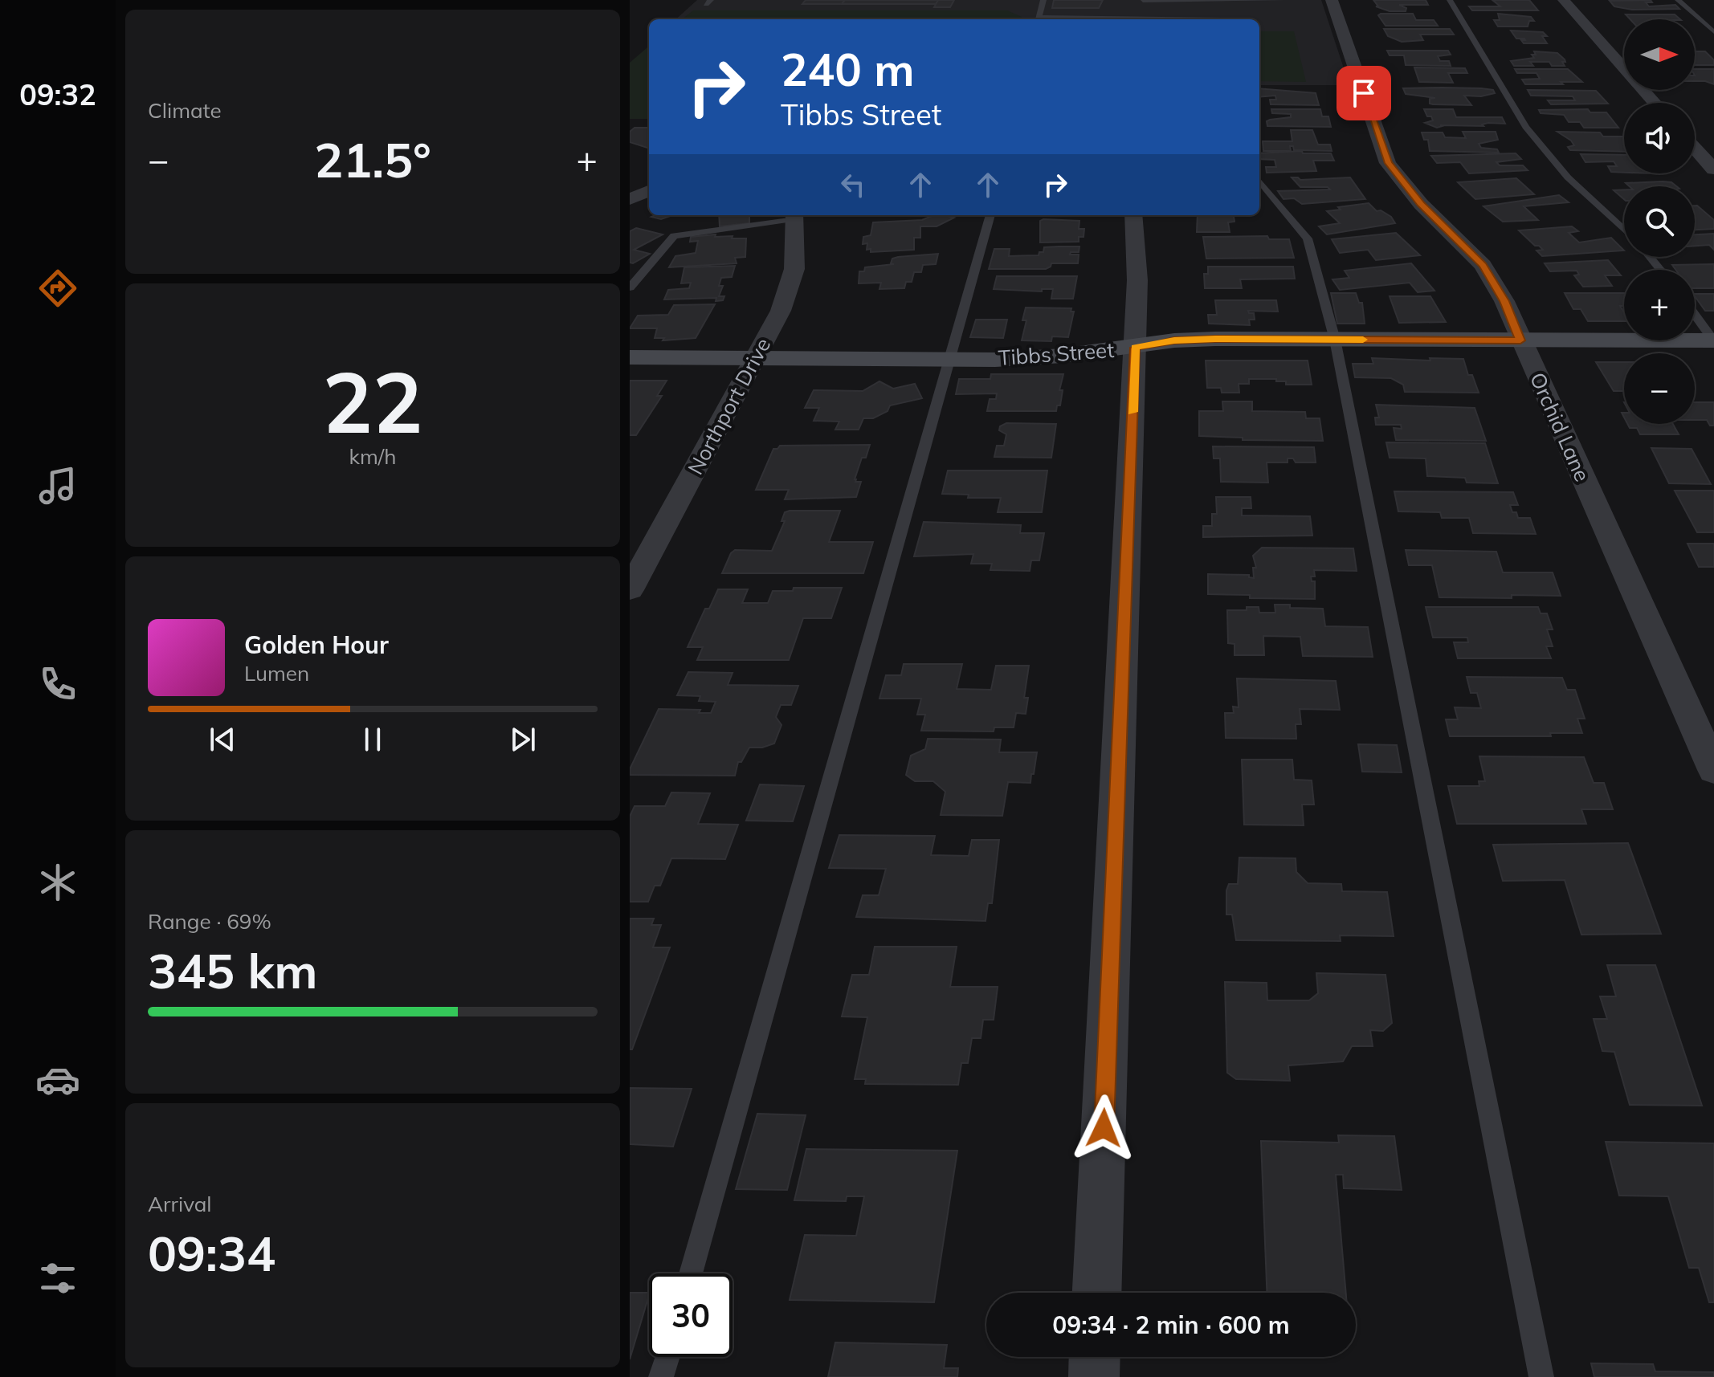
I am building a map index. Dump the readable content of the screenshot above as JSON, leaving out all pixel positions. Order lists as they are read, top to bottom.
{
  "streets": {
    "street": ["Tibbs Street", "Northport Drive", "Orchid Lane"]
  },
  "crossings": [
    ["Tibbs Street", "Northport Drive"],
    ["Tibbs Street", "Orchid Lane"]
  ],
  "north": "right",
  "page": {
    "tabs": "09:32",
    "tile": [
      "Climate",
      ["22", "km/h"],
      ["Range · 69%", "345 km"],
      ["Arrival", "09:34"]
    ],
    "map_buttons": ["+", "−"],
    "turn": ["240 m", "Tibbs Street"],
    "heat": ["−", "21.5°", "+"],
    "song": ["Golden Hour", "Lumen"],
    "limit": "30",
    "trip": "09:34 · 2 min · 600 m"
  }
}
